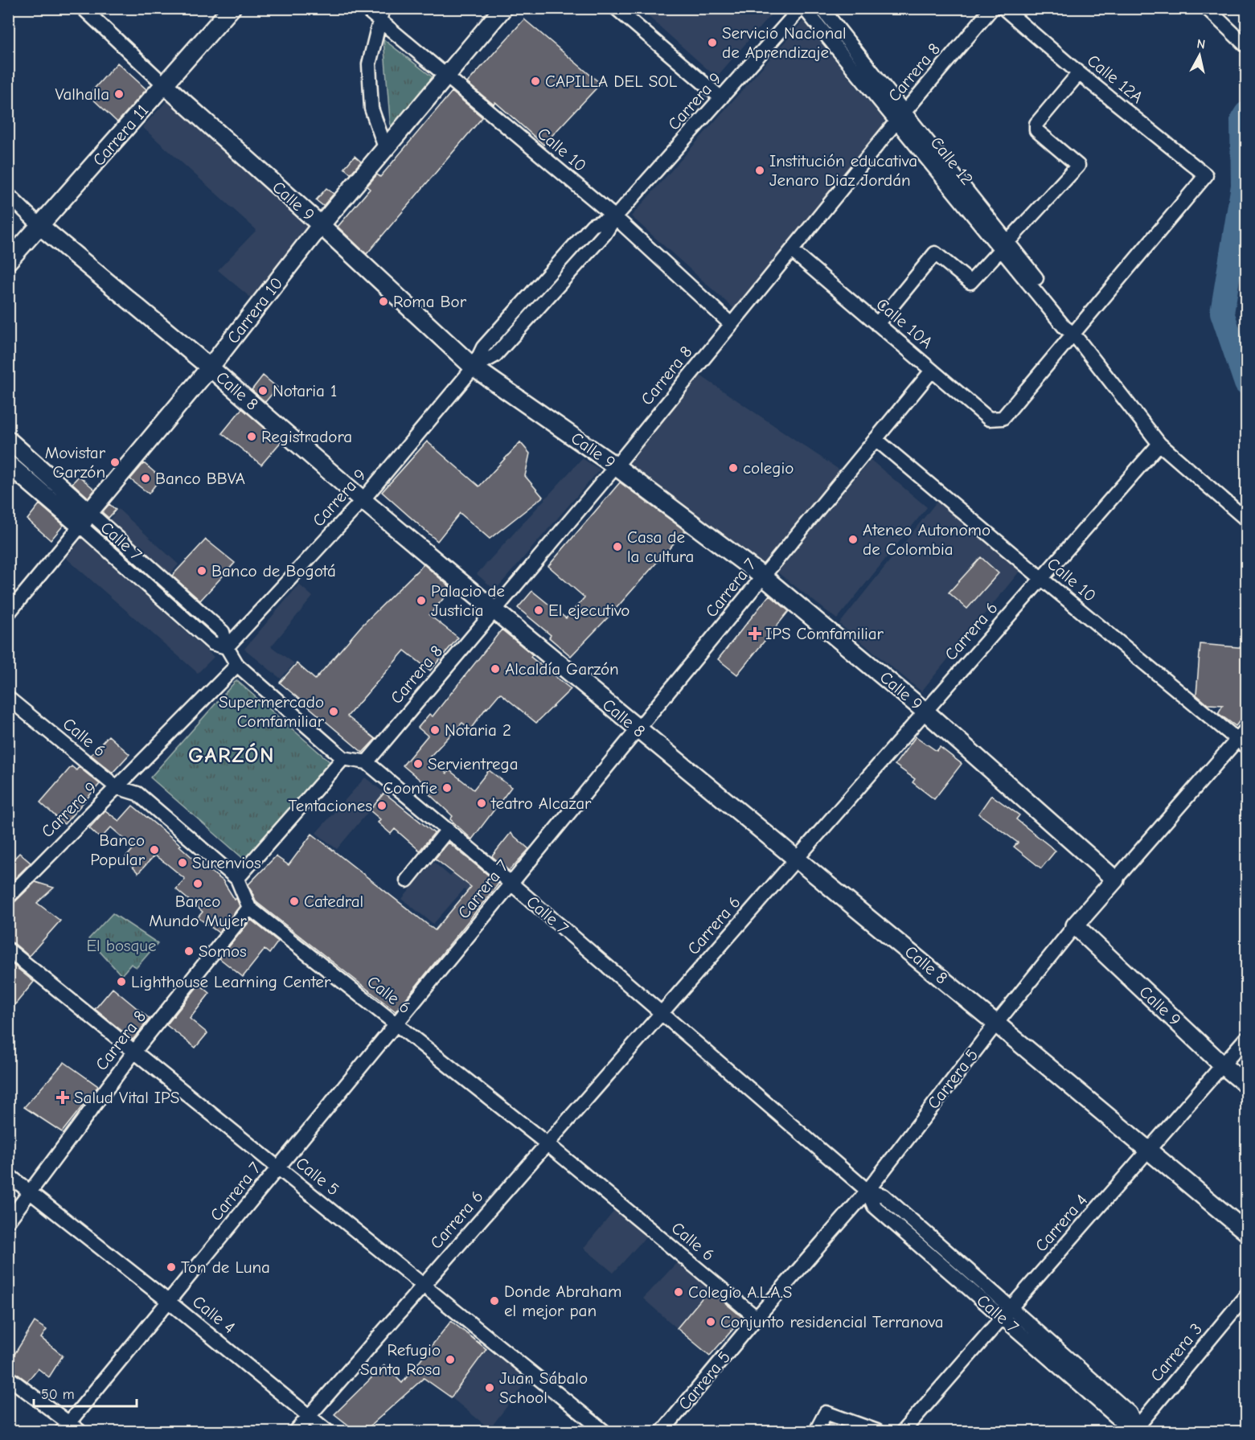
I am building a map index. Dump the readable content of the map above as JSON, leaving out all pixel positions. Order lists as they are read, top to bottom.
{
  "streets": {
    "main road": [
      "Carrera 11",
      "Calle 9",
      "Carrera 10",
      "Calle 8",
      "Calle 7",
      "Carrera 5"
    ],
    "street": [
      "Carrera 8",
      "Calle 12A",
      "Carrera 9",
      "Calle 10",
      "Calle 12",
      "Calle 10A",
      "Carrera 7",
      "Carrera 6",
      "Calle 6",
      "Calle 5",
      "Carrera 4",
      "Calle 4",
      "Carrera 3"
    ]
  },
  "crossings": [
    ["Carrera 8", "Calle 10"],
    ["Carrera 8", "Calle 12"],
    ["Carrera 8", "Calle 9"],
    ["Carrera 8", "Calle 10A"],
    ["Carrera 8", "Calle 8"],
    ["Carrera 8", "Calle 7"],
    ["Carrera 8", "Calle 6"],
    ["Carrera 8", "Calle 5"],
    ["Carrera 8", "Calle 4"],
    ["Calle 12A", "Calle 12"],
    ["Calle 12A", "Calle 10A"],
    ["Carrera 9", "Calle 10"],
    ["Carrera 9", "Calle 12"],
    ["Carrera 9", "Calle 9"],
    ["Carrera 9", "Calle 8"],
    ["Carrera 9", "Calle 7"],
    ["Carrera 9", "Calle 6"],
    ["Carrera 11", "Calle 9"],
    ["Carrera 11", "Calle 8"],
    ["Calle 10", "Carrera 10"],
    ["Calle 10", "Carrera 7"],
    ["Calle 10", "Carrera 6"],
    ["Calle 10", "Carrera 5"],
    ["Calle 12", "Calle 10A"],
    ["Calle 12", "Carrera 6"],
    ["Calle 9", "Carrera 10"],
    ["Calle 9", "Carrera 7"],
    ["Calle 9", "Carrera 6"],
    ["Calle 9", "Carrera 5"],
    ["Calle 9", "Carrera 4"],
    ["Carrera 10", "Calle 8"],
    ["Carrera 10", "Calle 7"],
    ["Calle 10A", "Carrera 7"],
    ["Calle 8", "Carrera 7"],
    ["Calle 8", "Carrera 6"],
    ["Calle 8", "Carrera 5"],
    ["Calle 8", "Carrera 4"],
    ["Calle 7", "Carrera 7"],
    ["Calle 7", "Carrera 6"],
    ["Calle 7", "Carrera 5"],
    ["Calle 7", "Carrera 4"],
    ["Calle 7", "Carrera 3"],
    ["Carrera 7", "Calle 6"],
    ["Carrera 7", "Calle 5"],
    ["Carrera 7", "Calle 4"],
    ["Carrera 6", "Calle 6"],
    ["Carrera 6", "Calle 5"],
    ["Carrera 6", "Calle 4"],
    ["Calle 6", "Carrera 5"]
  ],
  "districts": ["GARZÓN"],
  "parks": ["El bosque"],
  "places": {
    "other": [
      "Servicio Nacional de Aprendizaje",
      "CAPILLA DEL SOL",
      "Valhalla",
      "Institución educativa Jenaro Diaz Jordán",
      "Roma Bor",
      "Notaria 1",
      "Registradora",
      "Movistar Garzón",
      "colegio",
      "Banco BBVA",
      "Ateneo Autonomo de Colombia",
      "Casa de la cultura",
      "Banco de Bogotá",
      "Palacio de Justicia",
      "El ejecutivo",
      "Alcaldía Garzón",
      "Supermercado Comfamiliar",
      "Notaria 2",
      "Servientrega",
      "Coonfie",
      "teatro Alcazar",
      "Tentaciones",
      "Banco Popular",
      "Surenvios",
      "Banco Mundo Mujer",
      "Catedral",
      "Somos",
      "Lighthouse Learning Center",
      "Ton de Luna",
      "Colegio A.L.A.S",
      "Donde Abraham el mejor pan",
      "Conjunto residencial Terranova",
      "Refugio Santa Rosa",
      "Juan Sábalo School"
    ],
    "health": ["IPS Comfamiliar", "Salud Vital IPS"]
  },
  "scale_bar": "50 m",
  "north": "top"
}
